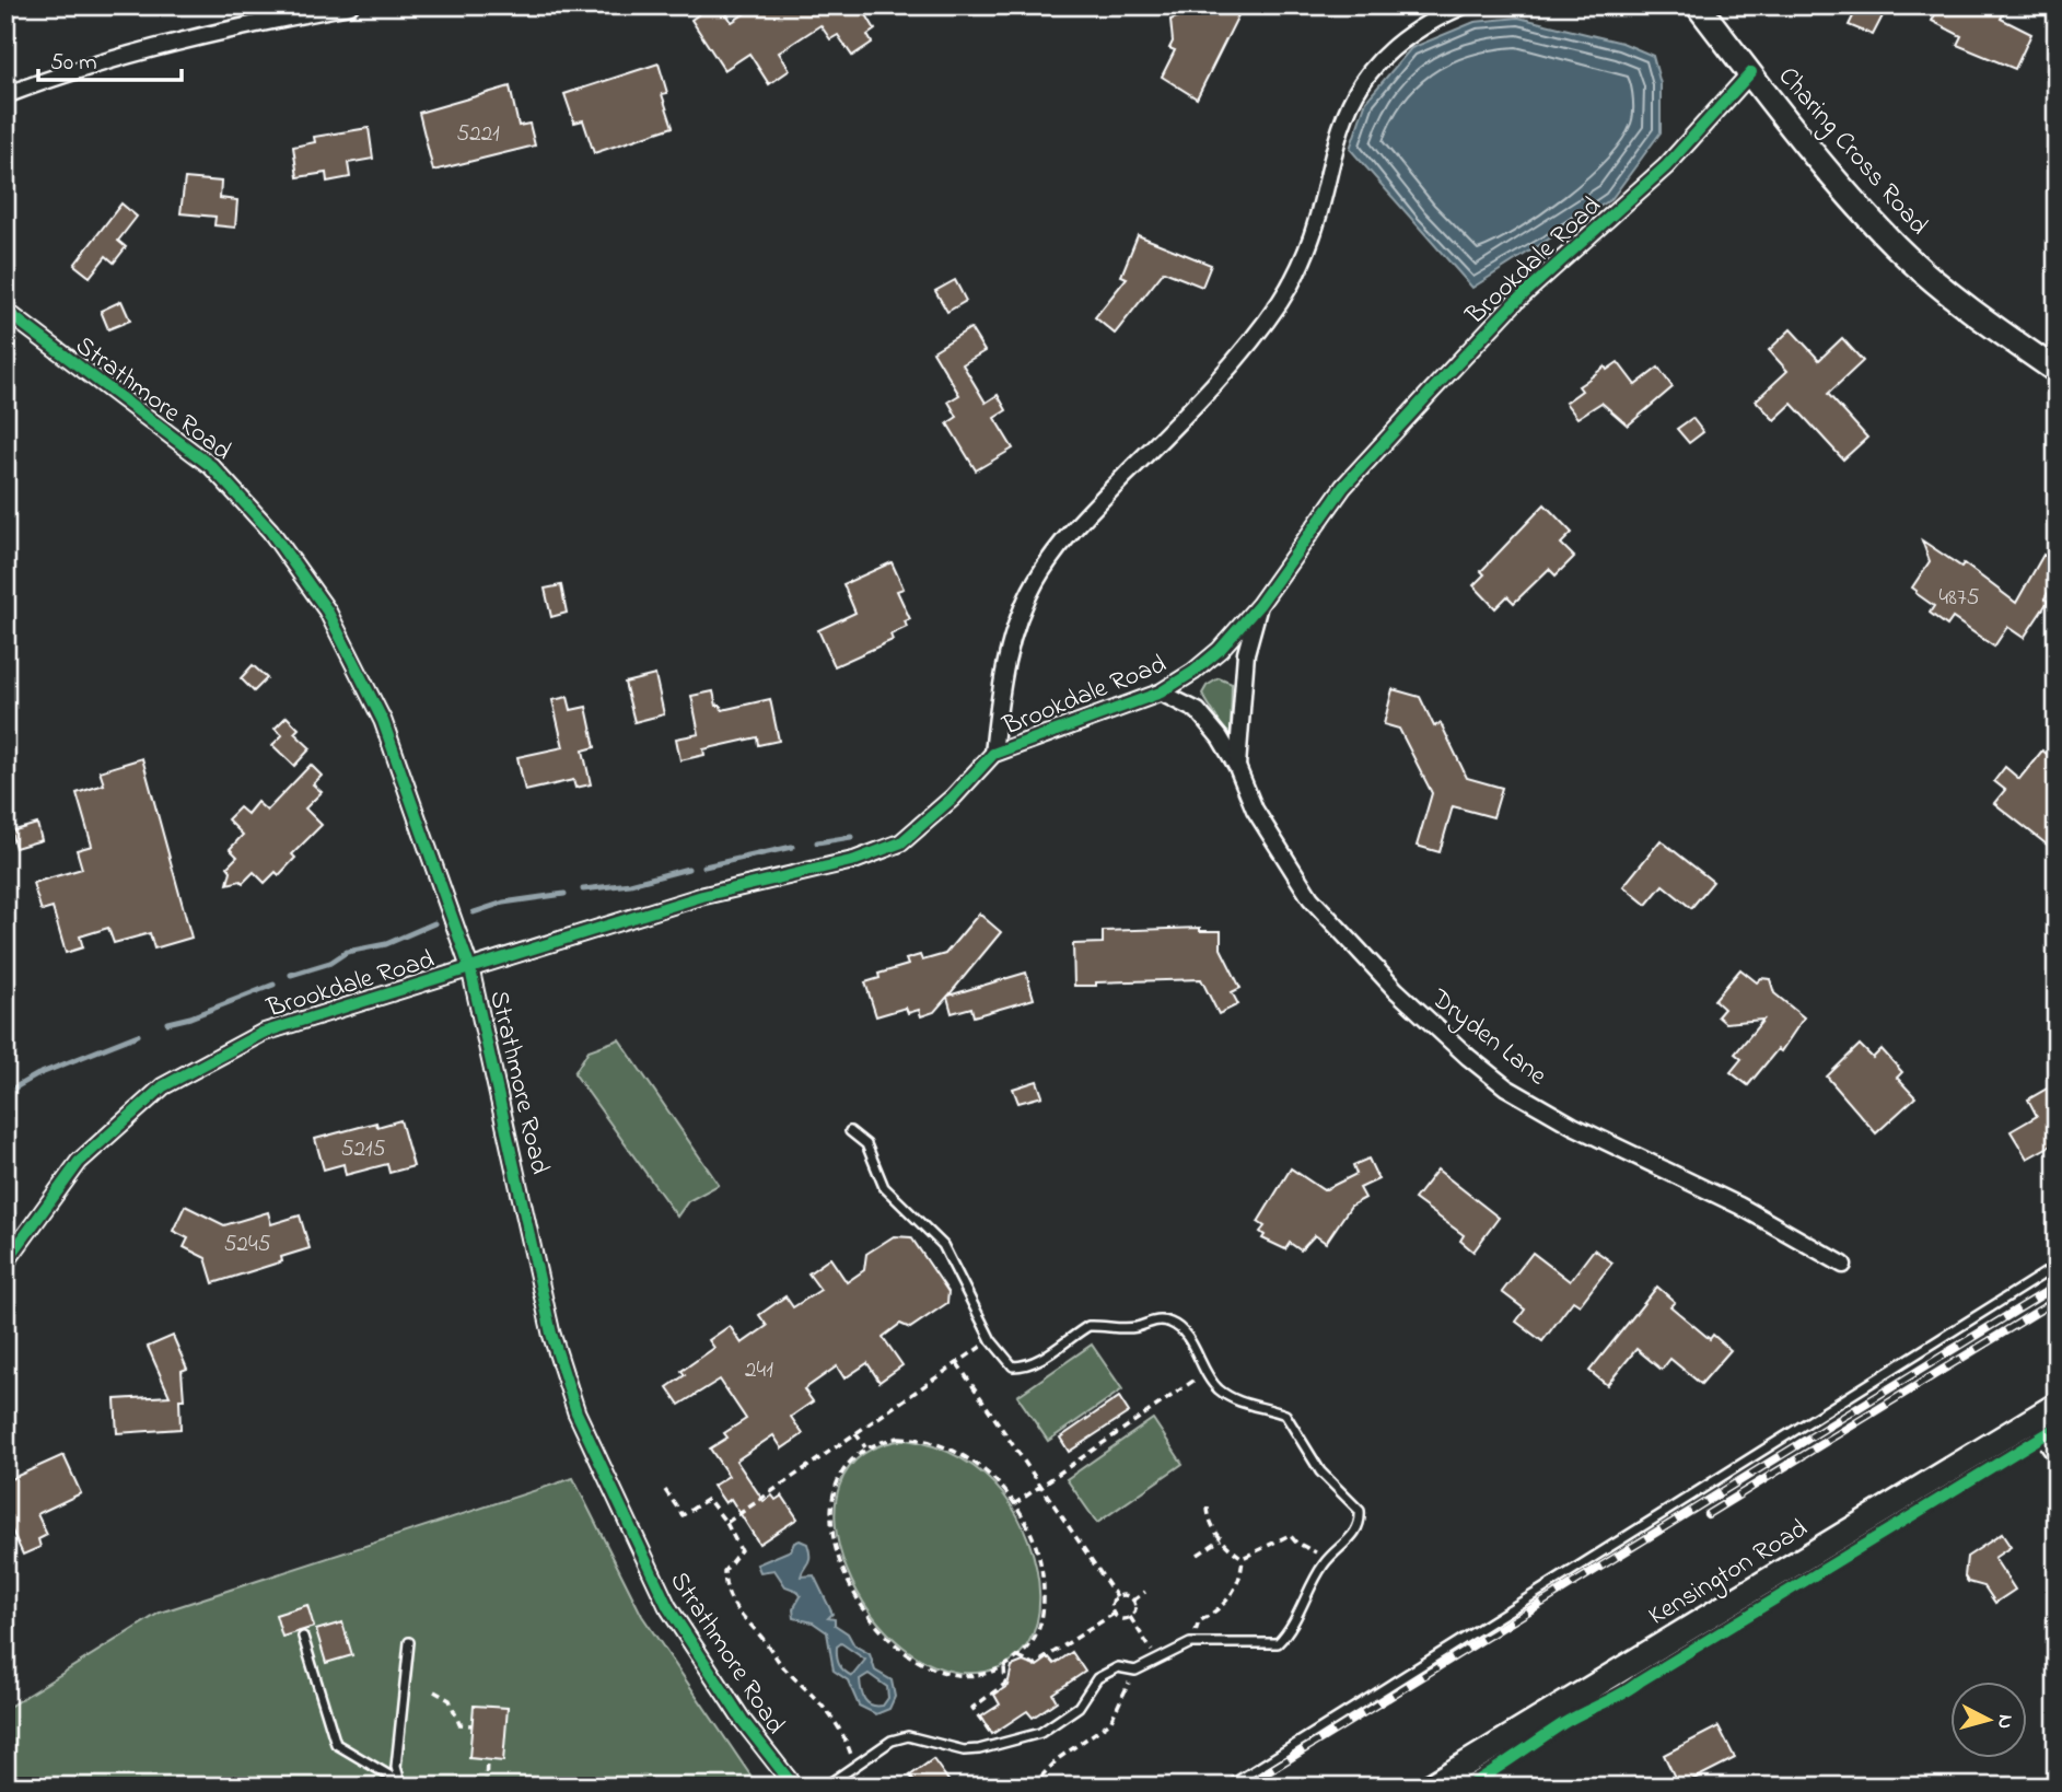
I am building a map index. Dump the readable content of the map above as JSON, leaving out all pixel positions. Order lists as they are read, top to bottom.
{
  "streets": {
    "street": [
      "Charing Cross Road",
      "Brookdale Road",
      "Strathmore Road",
      "Dryden Lane",
      "Kensington Road"
    ]
  },
  "crossings": [
    ["Charing Cross Road", "Brookdale Road"],
    ["Brookdale Road", "Strathmore Road"],
    ["Brookdale Road", "Dryden Lane"]
  ],
  "house_numbers": [
    "5221",
    "4875",
    "5215",
    "5245",
    "241"
  ],
  "scale_bar": "50 m",
  "north": "right"
}
